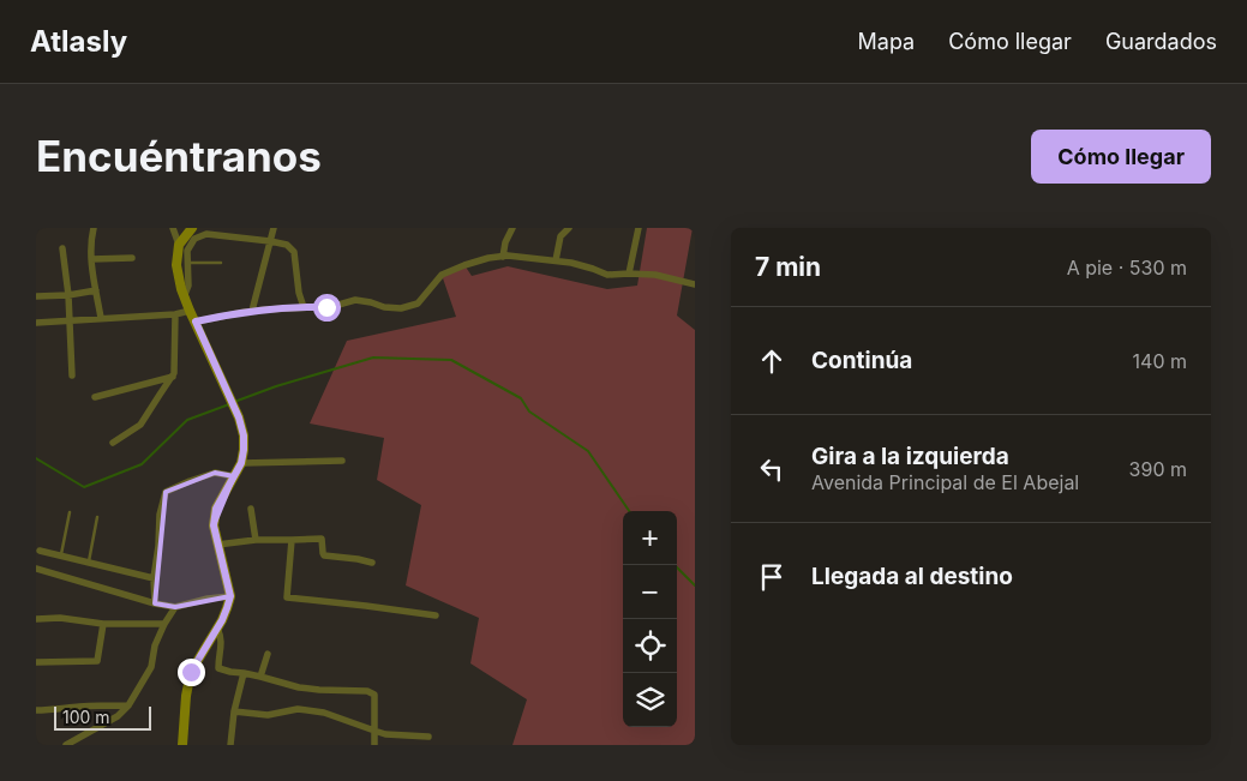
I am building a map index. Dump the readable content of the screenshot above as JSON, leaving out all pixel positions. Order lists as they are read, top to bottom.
{
  "scale_bar": "100 m",
  "page": {
    "header": "Atlasly",
    "nav": ["Mapa", "Cómo llegar", "Guardados"],
    "buttons": "Cómo llegar",
    "title": "Encuéntranos",
    "heading": ["7 min", "A pie · 530 m"],
    "list": [
      ["Continúa", "140 m"],
      ["Gira a la izquierda", "Avenida Principal de El Abejal", "390 m"],
      "Llegada al destino"
    ],
    "map_buttons": ["+", "−"],
    "scale": "100 m"
  }
}
